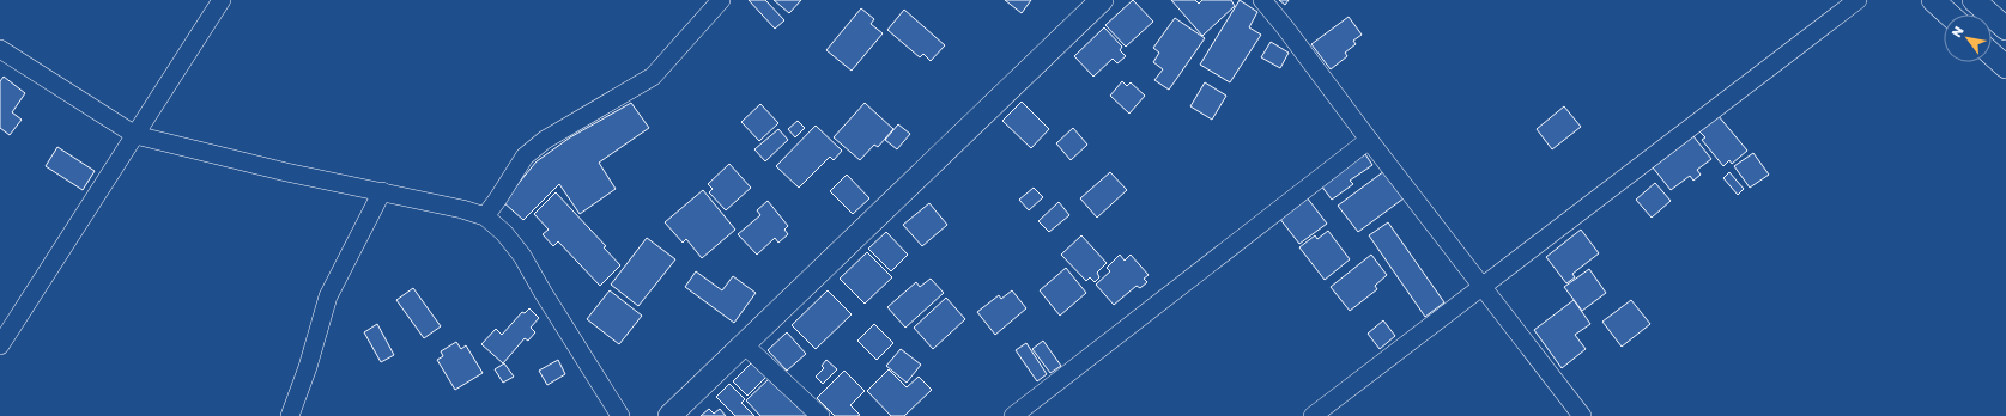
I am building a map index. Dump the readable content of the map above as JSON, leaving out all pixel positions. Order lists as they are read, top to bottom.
{
  "north": "top left"
}
